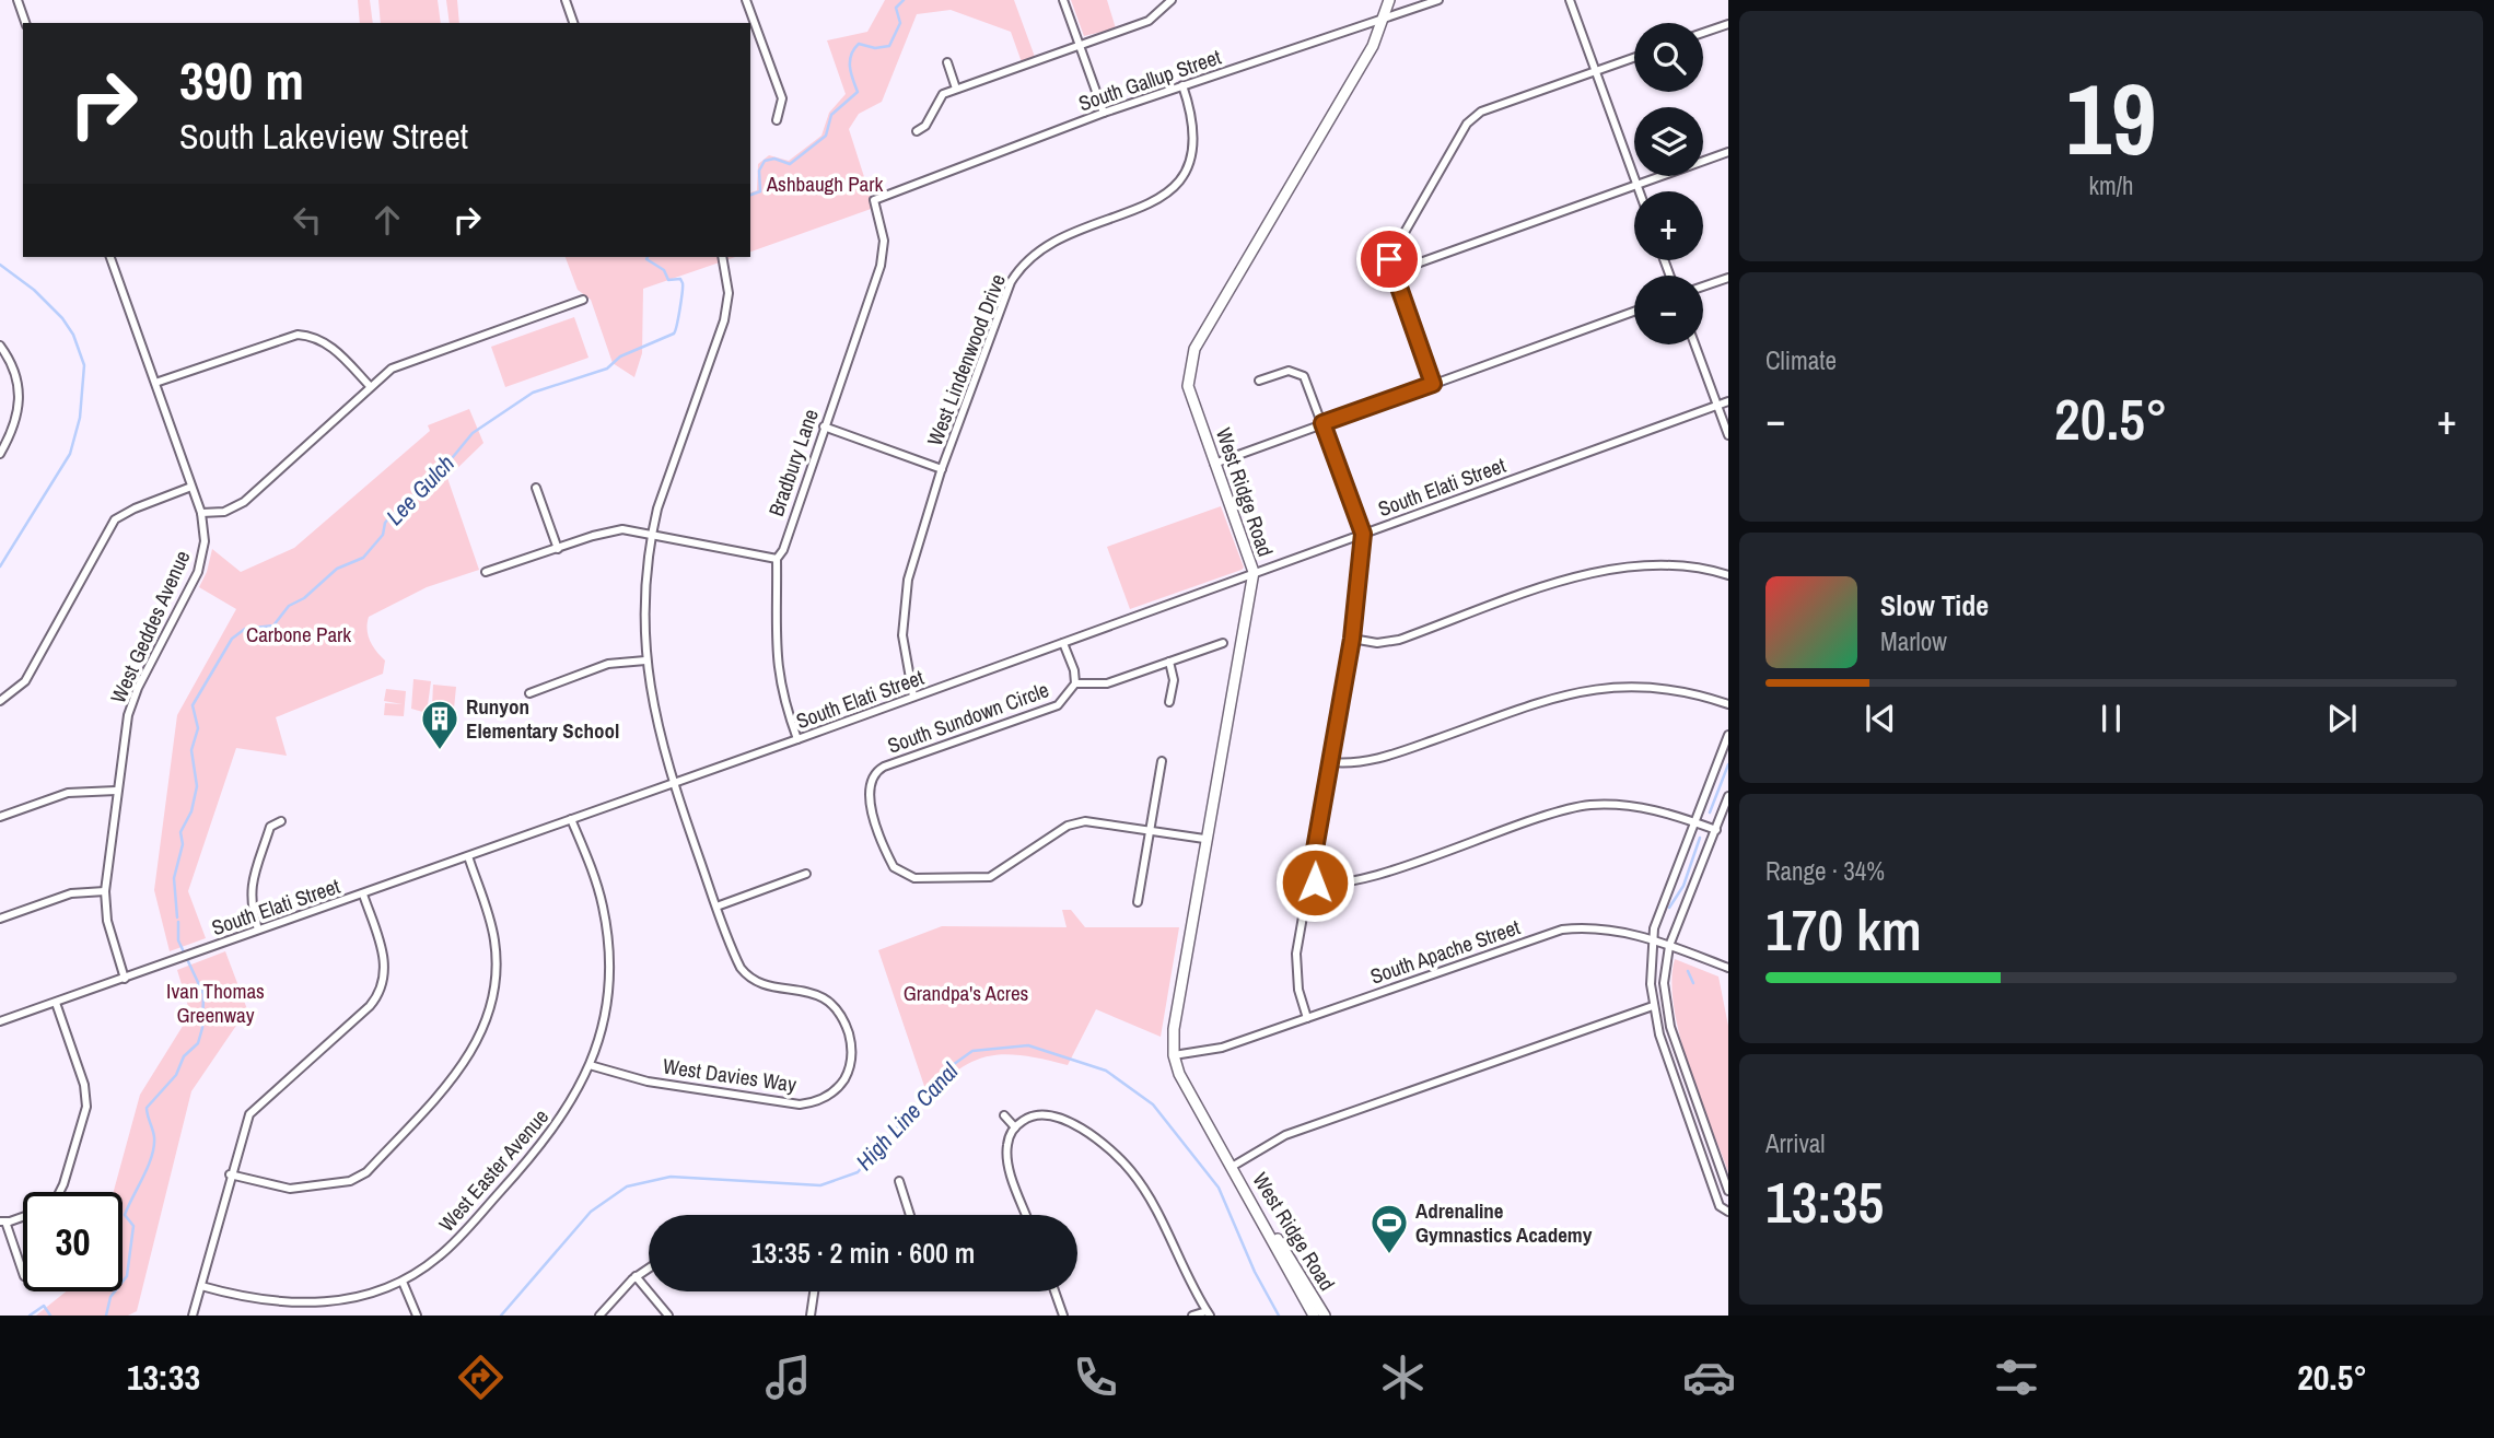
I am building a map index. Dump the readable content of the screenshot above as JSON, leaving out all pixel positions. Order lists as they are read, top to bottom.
{
  "streets": {
    "street": [
      "South Gallup Street",
      "West Lindenwood Drive",
      "Bradbury Lane",
      "South Elati Street",
      "West Ridge Road",
      "West Geddes Avenue",
      "South Sundown Circle",
      "South Apache Street",
      "West Davies Way",
      "West Easter Avenue"
    ]
  },
  "crossings": [
    ["South Gallup Street", "West Lindenwood Drive"],
    ["South Gallup Street", "Bradbury Lane"],
    ["South Gallup Street", "West Ridge Road"],
    ["West Lindenwood Drive", "South Elati Street"],
    ["Bradbury Lane", "South Elati Street"],
    ["South Elati Street", "West Ridge Road"],
    ["South Elati Street", "West Geddes Avenue"],
    ["South Elati Street", "South Sundown Circle"],
    ["South Elati Street", "West Davies Way"],
    ["South Elati Street", "West Easter Avenue"],
    ["West Ridge Road", "South Sundown Circle"],
    ["West Ridge Road", "South Apache Street"],
    ["West Davies Way", "West Easter Avenue"]
  ],
  "water": ["Lee Gulch", "High Line Canal"],
  "parks": [
    "Ashbaugh Park",
    "Carbone Park",
    "Ivan Thomas Greenway",
    "Grandpa's Acres"
  ],
  "places": {
    "building": ["Runyon Elementary School"],
    "sports": ["Adrenaline Gymnastics Academy"]
  },
  "page": {
    "tile": [
      ["19", "km/h"],
      "Climate",
      ["Range · 34%", "170 km"],
      ["Arrival", "13:35"]
    ],
    "map_buttons": ["+", "−"],
    "turn": ["390 m", "South Lakeview Street"],
    "heat": ["−", "20.5°", "+"],
    "song": ["Slow Tide", "Marlow"],
    "limit": "30",
    "trip": "13:35 · 2 min · 600 m",
    "tabs": ["13:33", "20.5°"]
  }
}
